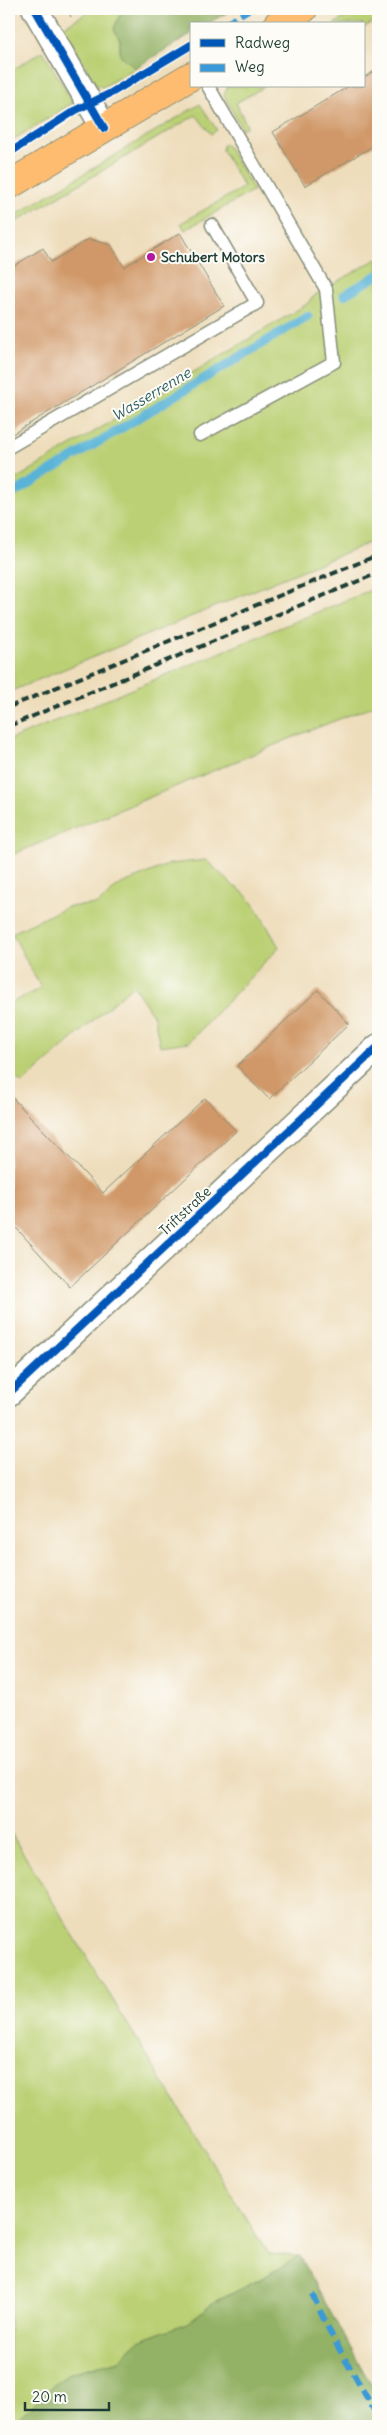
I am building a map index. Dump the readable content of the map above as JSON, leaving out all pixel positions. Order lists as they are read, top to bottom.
{
  "streets": {
    "street": ["Triftstraße"]
  },
  "water": ["Wasserrenne"],
  "places": ["Schubert Motors"],
  "legend": ["Radweg", "Weg"],
  "scale_bar": "20 m"
}
